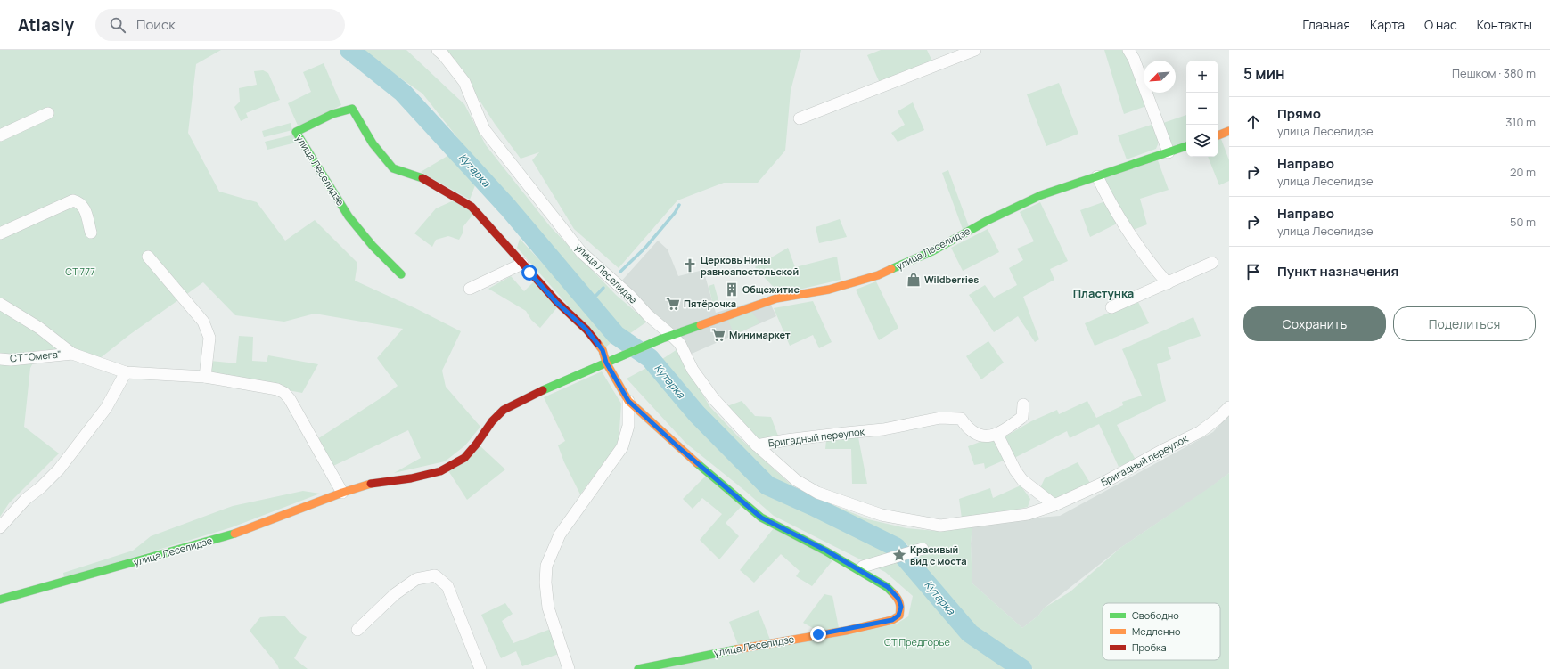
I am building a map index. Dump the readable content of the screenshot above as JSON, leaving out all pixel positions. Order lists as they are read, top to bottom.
{
  "streets": {
    "street": ["улица Леселидзе", "СТ \"Омега\"", "Бригадный переулок"]
  },
  "crossings": [
    ["улица Леселидзе", "Бригадный переулок"]
  ],
  "districts": ["Пластунка"],
  "water": ["Кутарка"],
  "parks": ["СТ 777", "СТ Предгорье"],
  "places": {
    "church": ["Церковь Нины равноапостольской"],
    "shop": ["Wildberries"],
    "building": ["Общежитие"],
    "supermarket": ["Пятёрочка", "Минимаркет"],
    "place": ["Красивый вид с моста"]
  },
  "legend": ["Свободно", "Медленно", "Пробка"],
  "north": "bottom left",
  "page": {
    "header": "Atlasly",
    "search": "Поиск",
    "nav": [
      "Главная",
      "Карта",
      "О нас",
      "Контакты"
    ],
    "heading": ["5 мин", "Пешком · 380 m"],
    "map_buttons": ["+", "−"],
    "list": [
      ["Прямо", "улица Леселидзе", "310 m"],
      ["Направо", "улица Леселидзе", "20 m"],
      ["Направо", "улица Леселидзе", "50 m"],
      "Пункт назначения"
    ],
    "buttons": ["Сохранить", "Поделиться"]
  }
}
